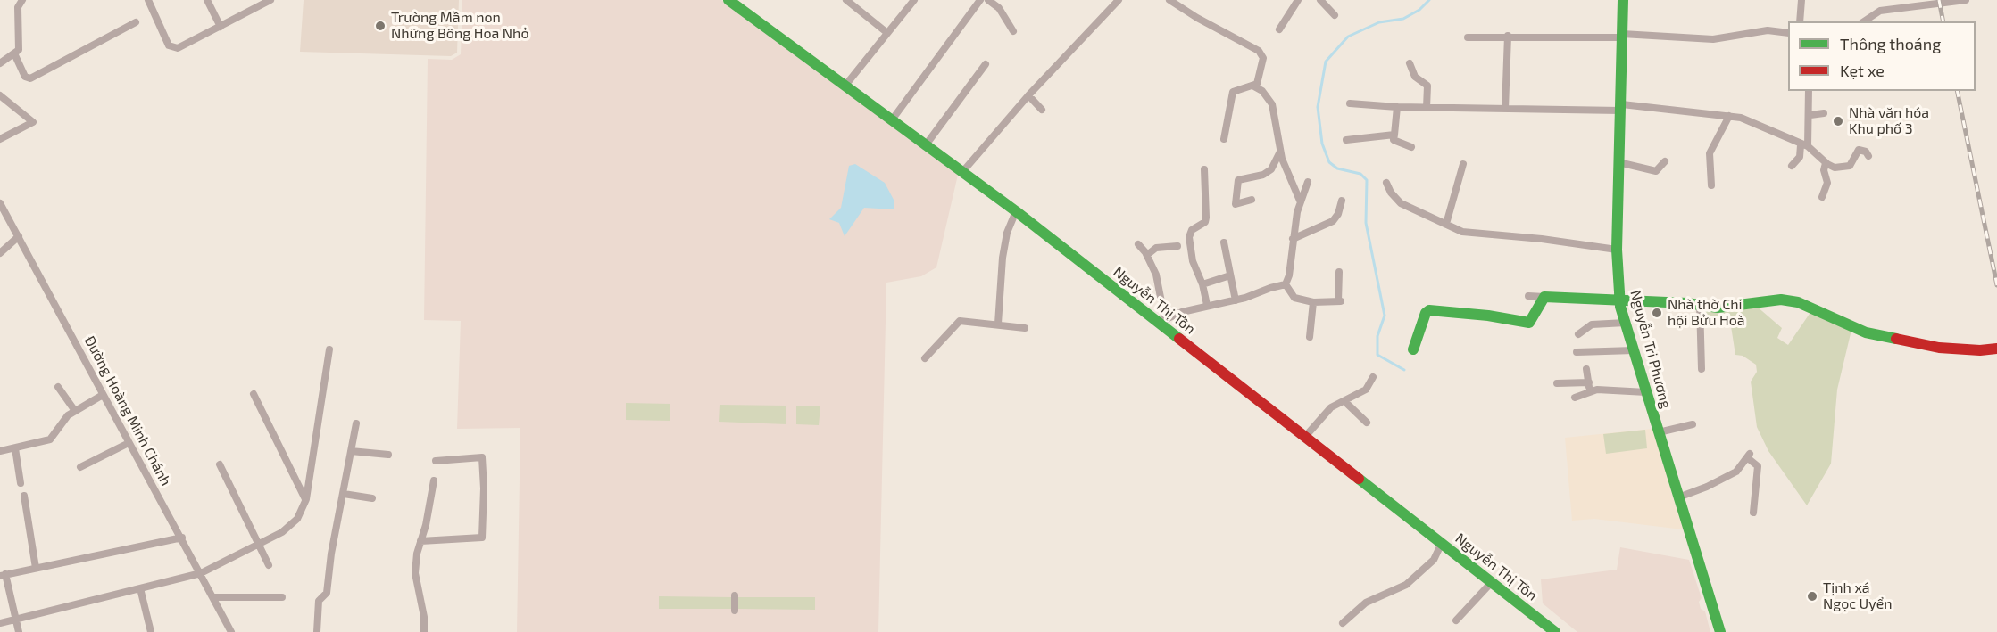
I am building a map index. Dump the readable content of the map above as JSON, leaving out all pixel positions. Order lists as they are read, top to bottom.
{
  "streets": {
    "street": ["Nguyễn Thị Tồn", "Nguyễn Tri Phương", "Đường Hoàng Minh Chánh"]
  },
  "places": [
    "Trường Mầm non Những Bông Hoa Nhỏ",
    "Nhà văn hóa Khu phố 3",
    "Nhà thờ Chi hội Bửu Hoà",
    "Tịnh xá Ngọc Uyển"
  ],
  "legend": ["Thông thoáng", "Kẹt xe"]
}
